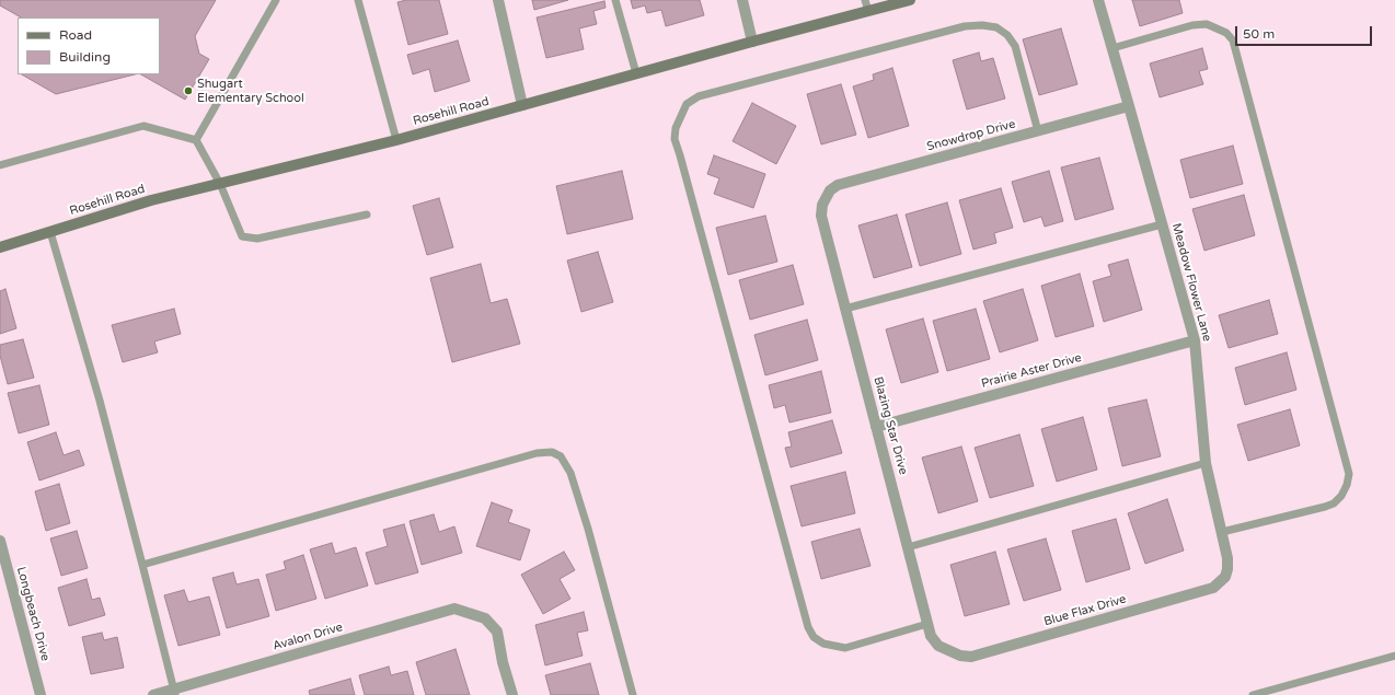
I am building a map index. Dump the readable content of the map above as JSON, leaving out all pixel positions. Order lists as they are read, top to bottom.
{
  "streets": {
    "street": [
      "Rosehill Road",
      "Snowdrop Drive",
      "Meadow Flower Lane",
      "Prairie Aster Drive",
      "Blazing Star Drive",
      "Blue Flax Drive",
      "Longbeach Drive",
      "Avalon Drive"
    ]
  },
  "crossings": [
    ["Snowdrop Drive", "Meadow Flower Lane"],
    ["Snowdrop Drive", "Blazing Star Drive"],
    ["Meadow Flower Lane", "Prairie Aster Drive"],
    ["Meadow Flower Lane", "Blue Flax Drive"],
    ["Prairie Aster Drive", "Blazing Star Drive"],
    ["Blazing Star Drive", "Blue Flax Drive"]
  ],
  "places": ["Shugart Elementary School"],
  "legend": ["Road", "Building"],
  "scale_bar": "50 m"
}
